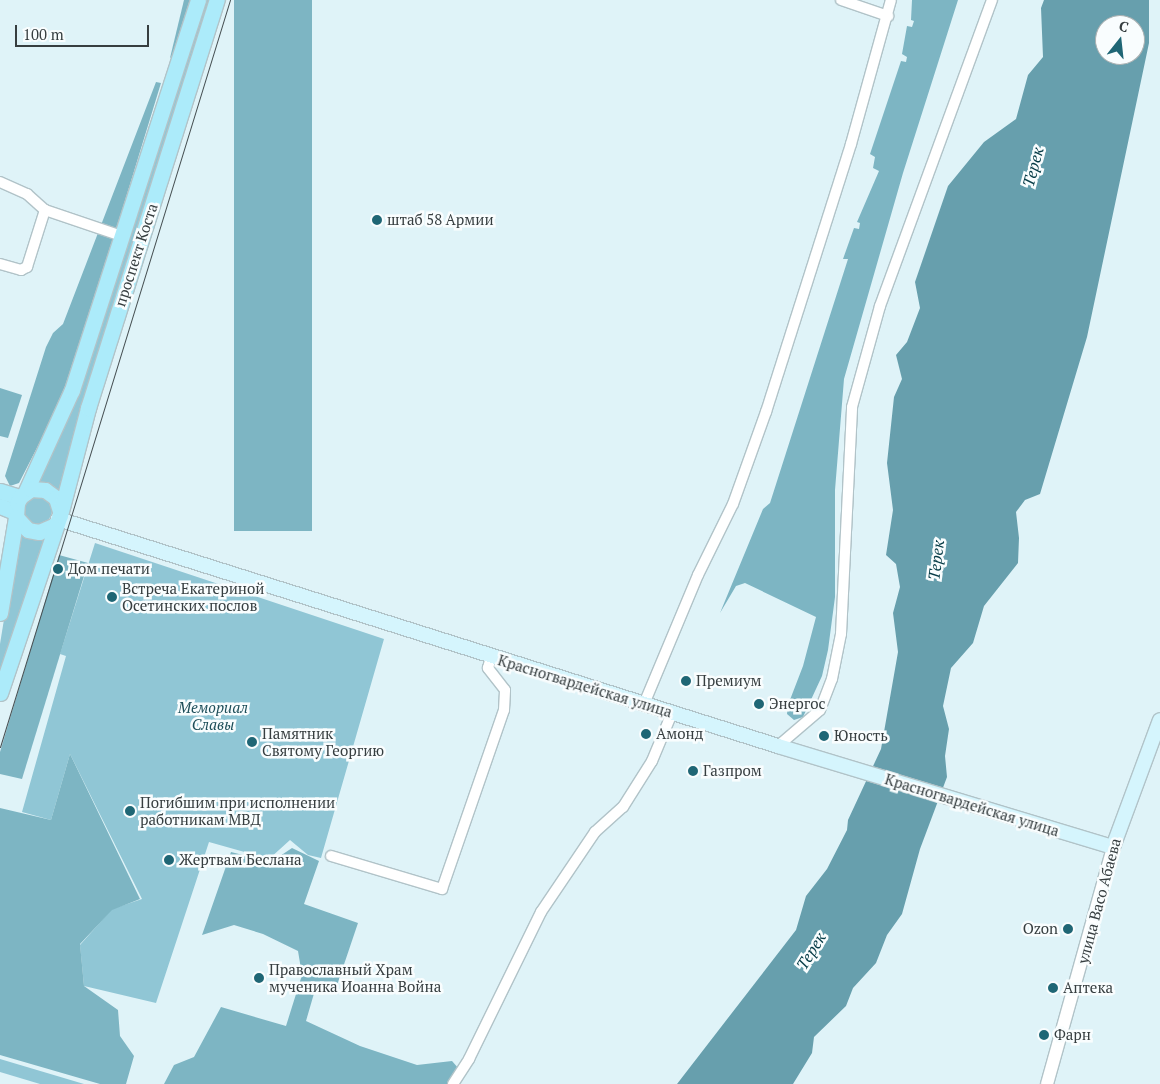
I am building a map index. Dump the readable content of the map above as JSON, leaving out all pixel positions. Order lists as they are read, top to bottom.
{
  "streets": {
    "main road": ["проспект Коста", "Красногвардейская улица", "улица Васо Абаева"]
  },
  "crossings": [
    ["проспект Коста", "Красногвардейская улица"],
    ["Красногвардейская улица", "улица Васо Абаева"]
  ],
  "water": ["Терек"],
  "parks": ["Мемориал Славы"],
  "places": [
    "штаб 58 Армии",
    "Дом печати",
    "Встреча Екатериной Осетинских послов",
    "Премиум",
    "Энергос",
    "Амонд",
    "Юность",
    "Памятник Святому Георгию",
    "Газпром",
    "Погибшим при исполнении работникам МВД",
    "Жертвам Беслана",
    "Ozon",
    "Православный Храм мученика Иоанна Война",
    "Аптека",
    "Фарн"
  ],
  "scale_bar": "100 m",
  "north": "top"
}
